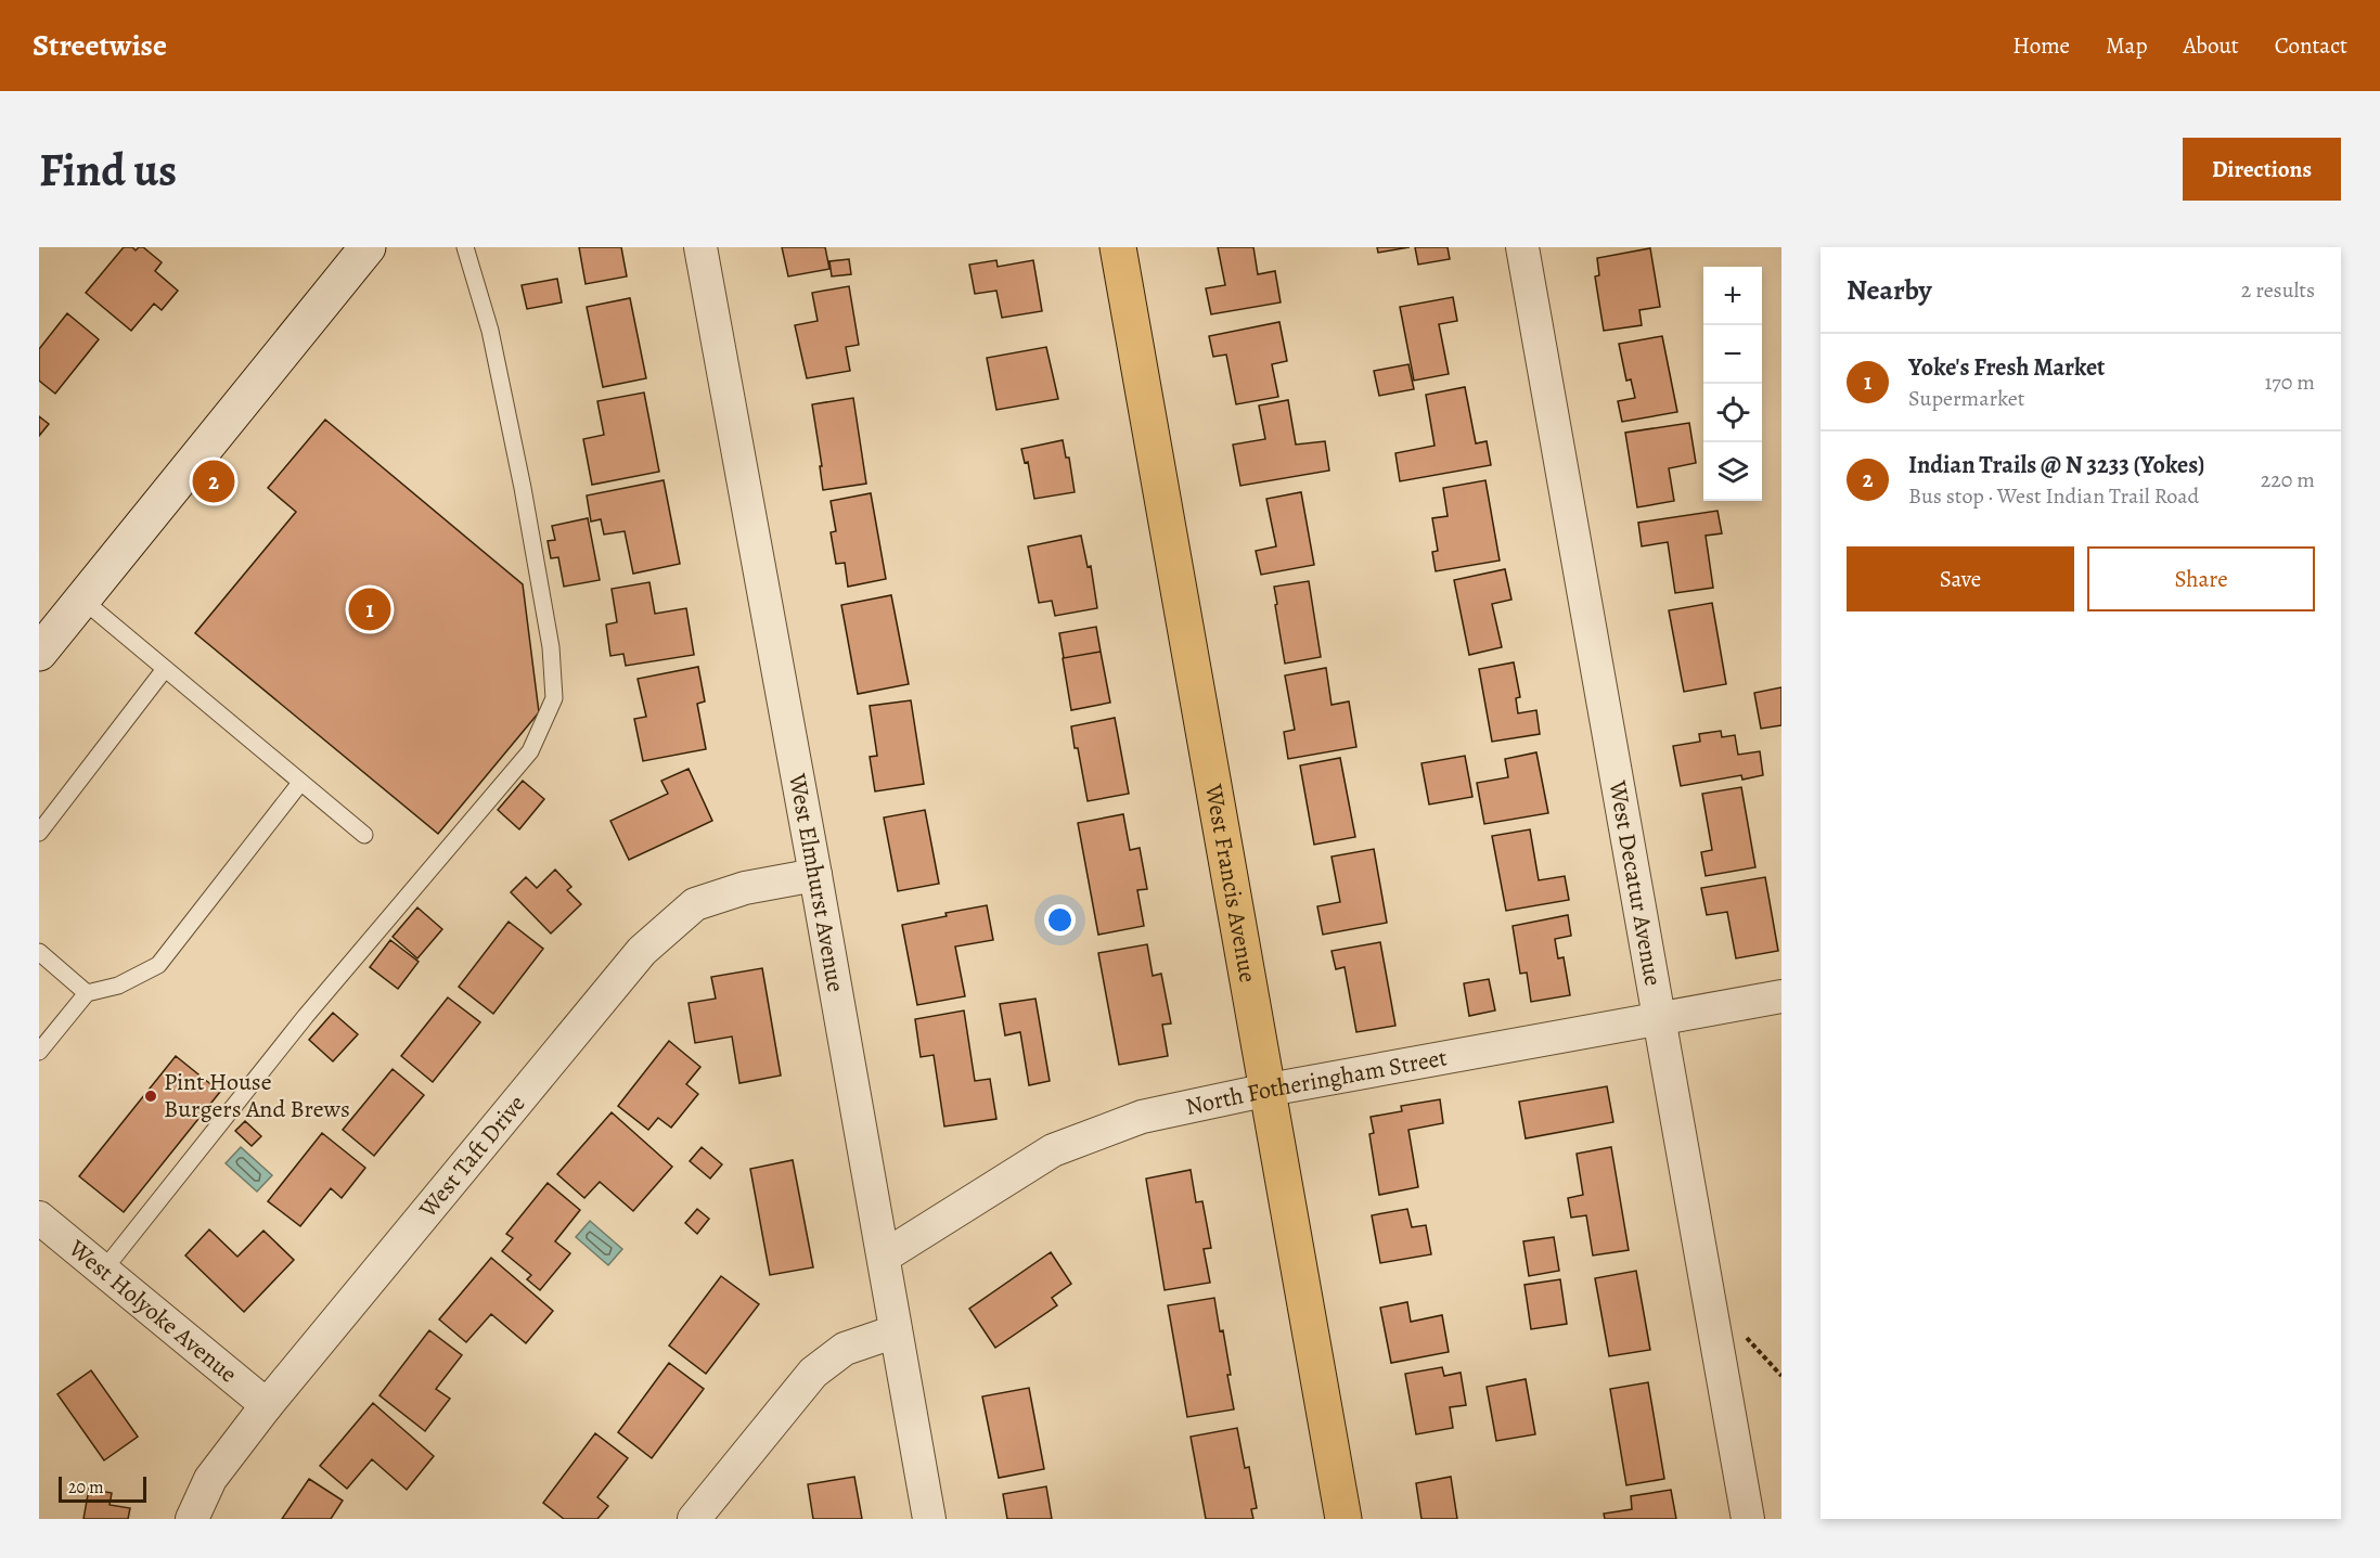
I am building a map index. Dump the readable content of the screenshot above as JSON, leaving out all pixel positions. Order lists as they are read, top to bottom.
{
  "streets": {
    "main road": ["West Francis Avenue"],
    "street": [
      "West Elmhurst Avenue",
      "West Decatur Avenue",
      "North Fotheringham Street",
      "West Taft Drive",
      "West Holyoke Avenue"
    ]
  },
  "crossings": [
    ["West Elmhurst Avenue", "North Fotheringham Street"],
    ["West Elmhurst Avenue", "West Taft Drive"],
    ["West Francis Avenue", "North Fotheringham Street"],
    ["West Decatur Avenue", "North Fotheringham Street"],
    ["West Taft Drive", "West Holyoke Avenue"]
  ],
  "places": ["Pint House Burgers And Brews"],
  "scale_bar": "20 m",
  "page": {
    "header": "Streetwise",
    "nav": [
      "Home",
      "Map",
      "About",
      "Contact"
    ],
    "buttons": [
      "Directions",
      ["Save", "Share"]
    ],
    "title": "Find us",
    "heading": ["Nearby", "2 results"],
    "map_buttons": ["+", "−"],
    "list": [
      {
        "mark": "1",
        "name": "Yoke's Fresh Market",
        "note": "Supermarket",
        "value": "170 m"
      },
      {
        "mark": "2",
        "name": "Indian Trails @ N 3233 (Yokes)",
        "note": "Bus stop · West Indian Trail Road",
        "value": "220 m"
      }
    ],
    "pins": ["2", "1"],
    "scale": "20 m"
  }
}
